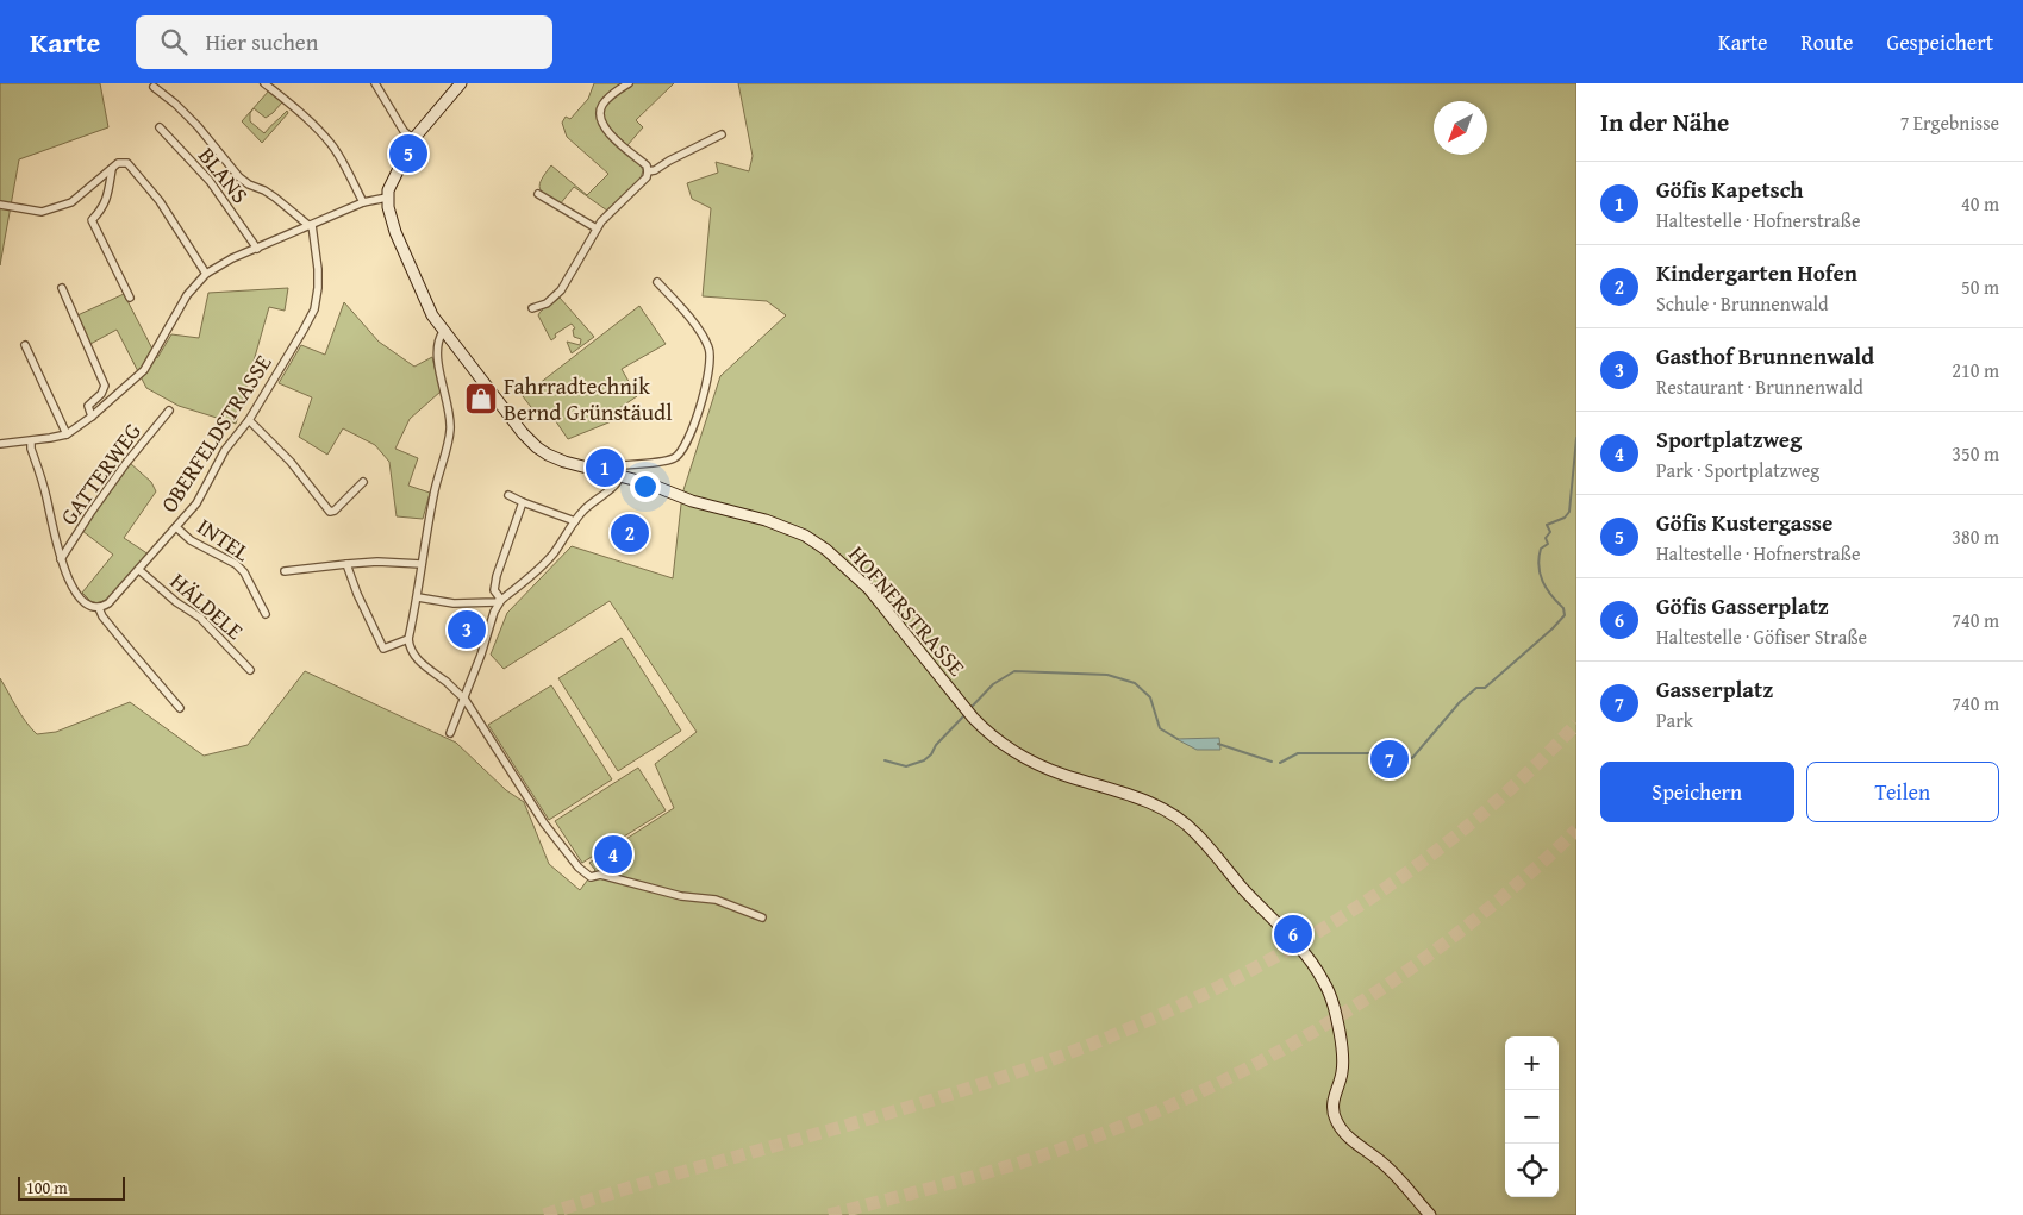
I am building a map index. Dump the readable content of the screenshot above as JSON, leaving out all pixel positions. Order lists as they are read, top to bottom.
{
  "streets": {
    "main road": ["HOFNERSTRASSE"],
    "street": [
      "BLANS",
      "OBERFELDSTRASSE",
      "GATTERWEG",
      "INTEL",
      "HÄLDELE"
    ]
  },
  "crossings": [
    ["OBERFELDSTRASSE", "INTEL"],
    ["OBERFELDSTRASSE", "HÄLDELE"]
  ],
  "places": {
    "shop": ["Fahrradtechnik Bernd Grünstäudl"]
  },
  "scale_bar": "100 m",
  "north": "bottom left",
  "page": {
    "header": "Karte",
    "search": "Hier suchen",
    "nav": ["Karte", "Route", "Gespeichert"],
    "heading": ["In der Nähe", "7 Ergebnisse"],
    "pins": [
      "5",
      "1",
      "2",
      "3",
      "7",
      "4",
      "6"
    ],
    "list": [
      {
        "mark": "1",
        "name": "Göfis Kapetsch",
        "note": "Haltestelle · Hofnerstraße",
        "value": "40 m"
      },
      {
        "mark": "2",
        "name": "Kindergarten Hofen",
        "note": "Schule · Brunnenwald",
        "value": "50 m"
      },
      {
        "mark": "3",
        "name": "Gasthof Brunnenwald",
        "note": "Restaurant · Brunnenwald",
        "value": "210 m"
      },
      {
        "mark": "4",
        "name": "Sportplatzweg",
        "note": "Park · Sportplatzweg",
        "value": "350 m"
      },
      {
        "mark": "5",
        "name": "Göfis Kustergasse",
        "note": "Haltestelle · Hofnerstraße",
        "value": "380 m"
      },
      {
        "mark": "6",
        "name": "Göfis Gasserplatz",
        "note": "Haltestelle · Göfiser Straße",
        "value": "740 m"
      },
      {
        "mark": "7",
        "name": "Gasserplatz",
        "note": "Park",
        "value": "740 m"
      }
    ],
    "buttons": ["Speichern", "Teilen"],
    "map_buttons": ["+", "−"],
    "scale": "100 m"
  }
}
